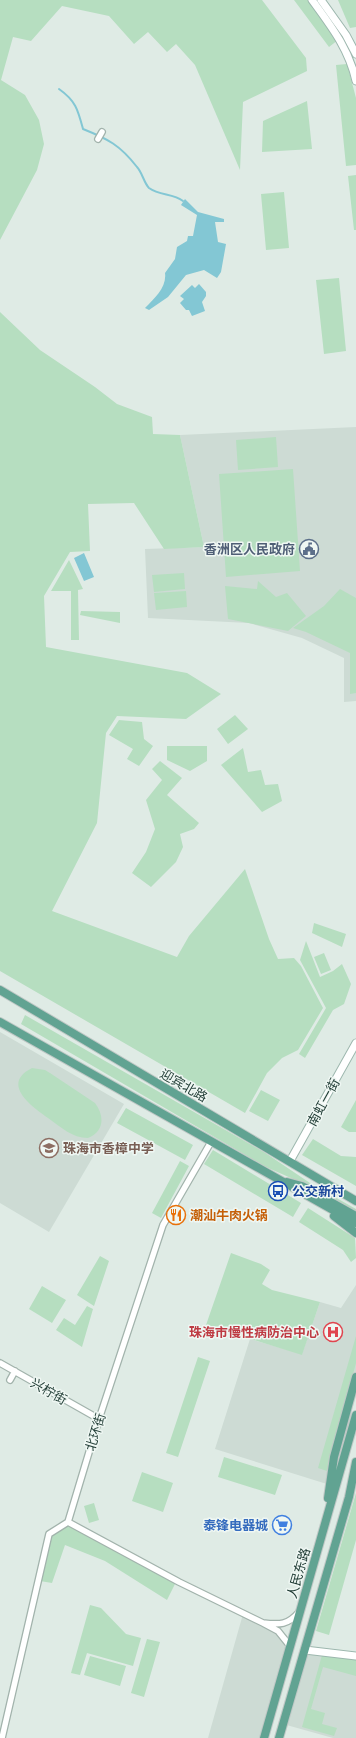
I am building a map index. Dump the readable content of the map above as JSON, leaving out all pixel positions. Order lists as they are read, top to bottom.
{
  "streets": {
    "main road": ["迎宾北路", "南虹一街", "人民东路"],
    "street": ["兴柠街", "北环街"]
  },
  "crossings": [
    ["迎宾北路", "南虹一街"],
    ["兴柠街", "北环街"]
  ],
  "places": {
    "public building": ["香洲区人民政府"],
    "school or university": ["珠海市香樟中学"],
    "bus stop": ["公交新村"],
    "restaurant": ["潮汕牛肉火锅"],
    "hospital": ["珠海市慢性病防治中心"],
    "supermarket": ["泰锋电器城"]
  }
}
